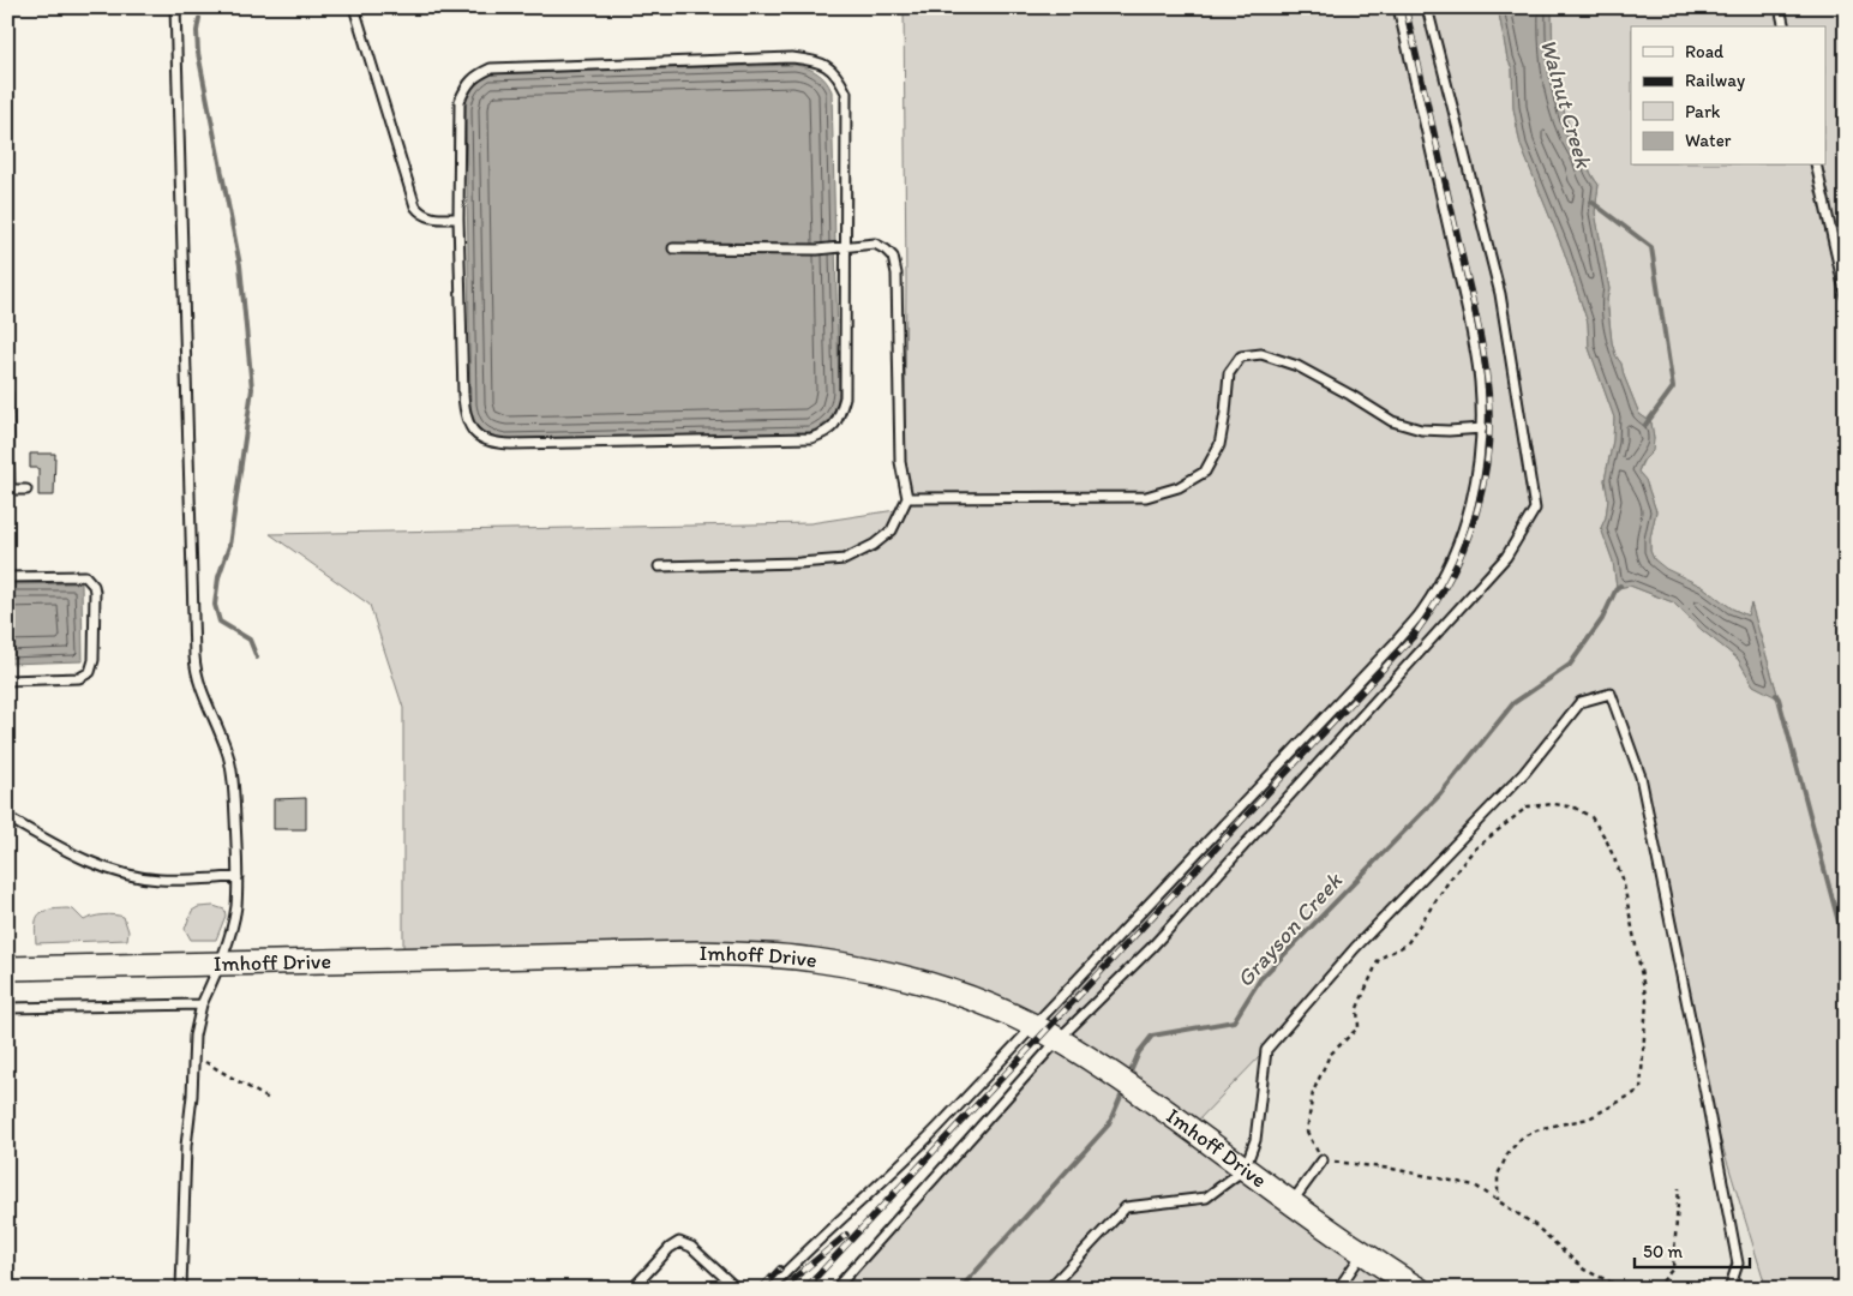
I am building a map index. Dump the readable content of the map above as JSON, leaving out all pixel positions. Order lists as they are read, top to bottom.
{
  "streets": {
    "street": ["Imhoff Drive"]
  },
  "water": ["Walnut Creek", "Grayson Creek"],
  "legend": [
    "Road",
    "Railway",
    "Park",
    "Water"
  ],
  "scale_bar": "50 m"
}
